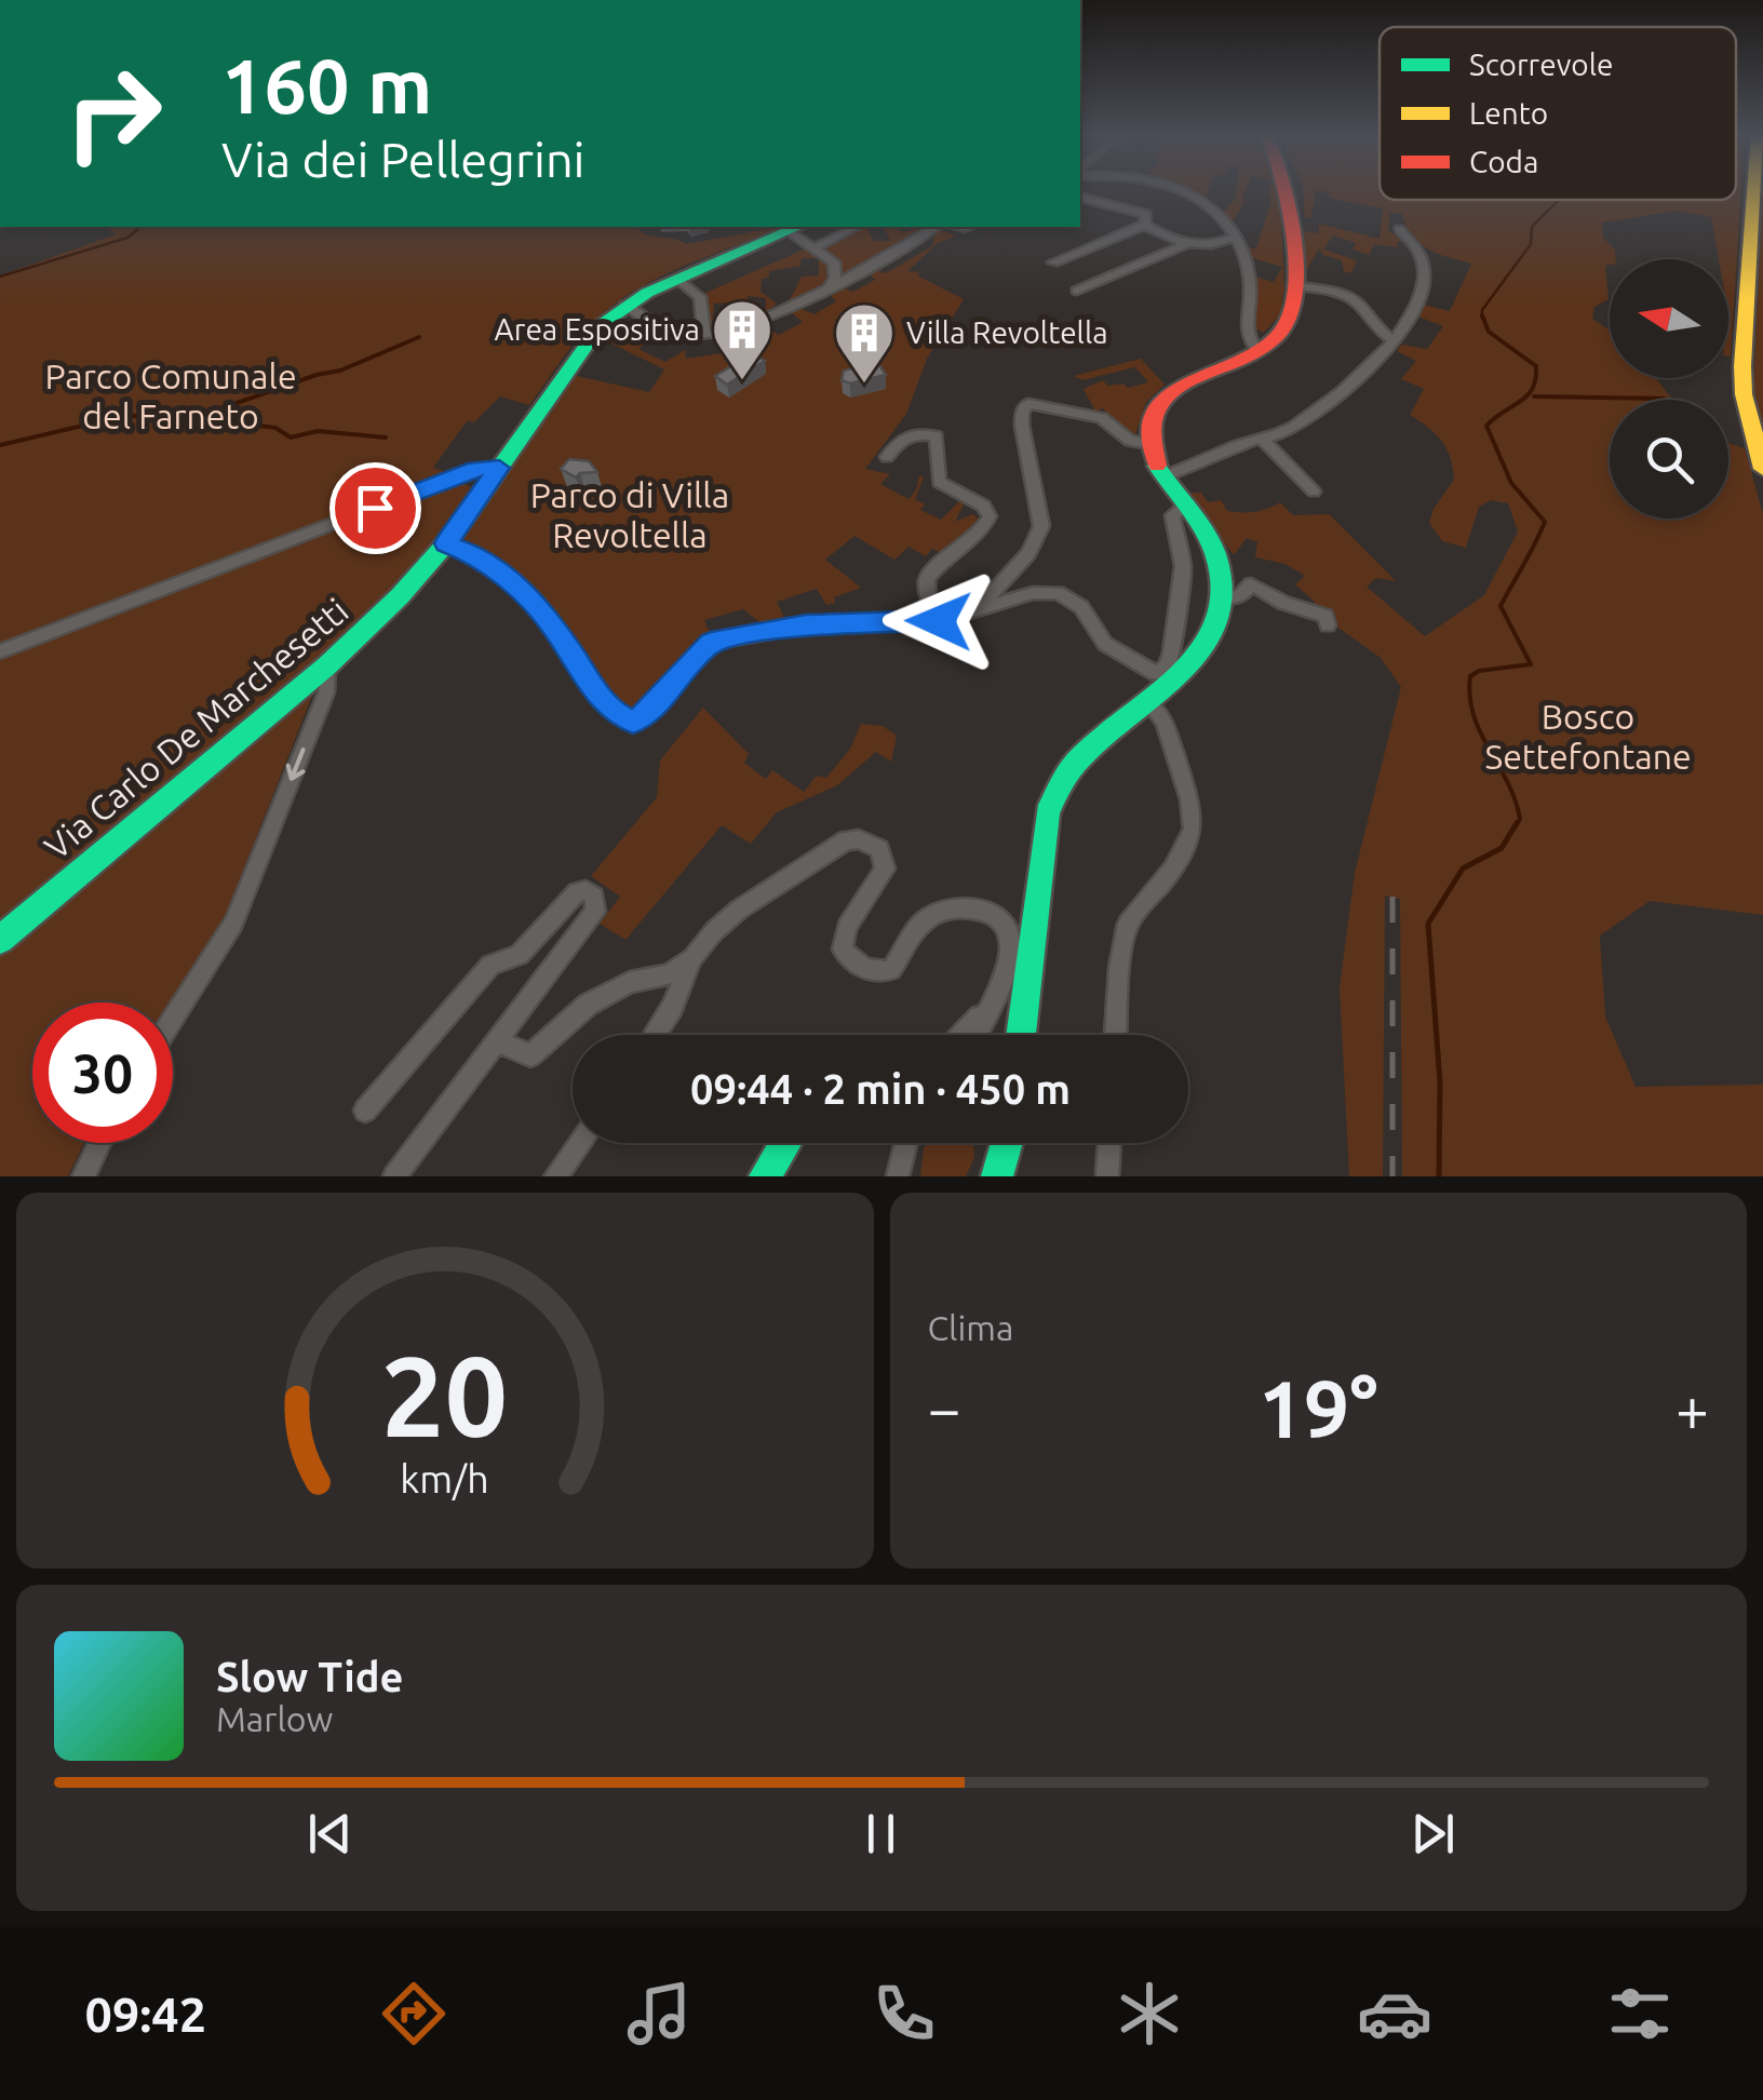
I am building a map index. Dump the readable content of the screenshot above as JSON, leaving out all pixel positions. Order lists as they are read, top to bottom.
{
  "streets": {
    "main road": ["Via Carlo De Marchesetti"]
  },
  "parks": ["Parco Comunale del Farneto", "Parco di Villa Revoltella", "Bosco Settefontane"],
  "places": {
    "building": ["Area Espositiva", "Villa Revoltella"]
  },
  "legend": ["Scorrevole", "Lento", "Coda"],
  "north": "left",
  "page": {
    "turn": ["160 m", "Via dei Pellegrini"],
    "limit": "30",
    "trip": "09:44 · 2 min · 450 m",
    "tile": "Clima",
    "heat": ["−", "19°", "+"],
    "song": ["Slow Tide", "Marlow"],
    "tabs": "09:42",
    "gauge": ["20", "km/h"]
  }
}
